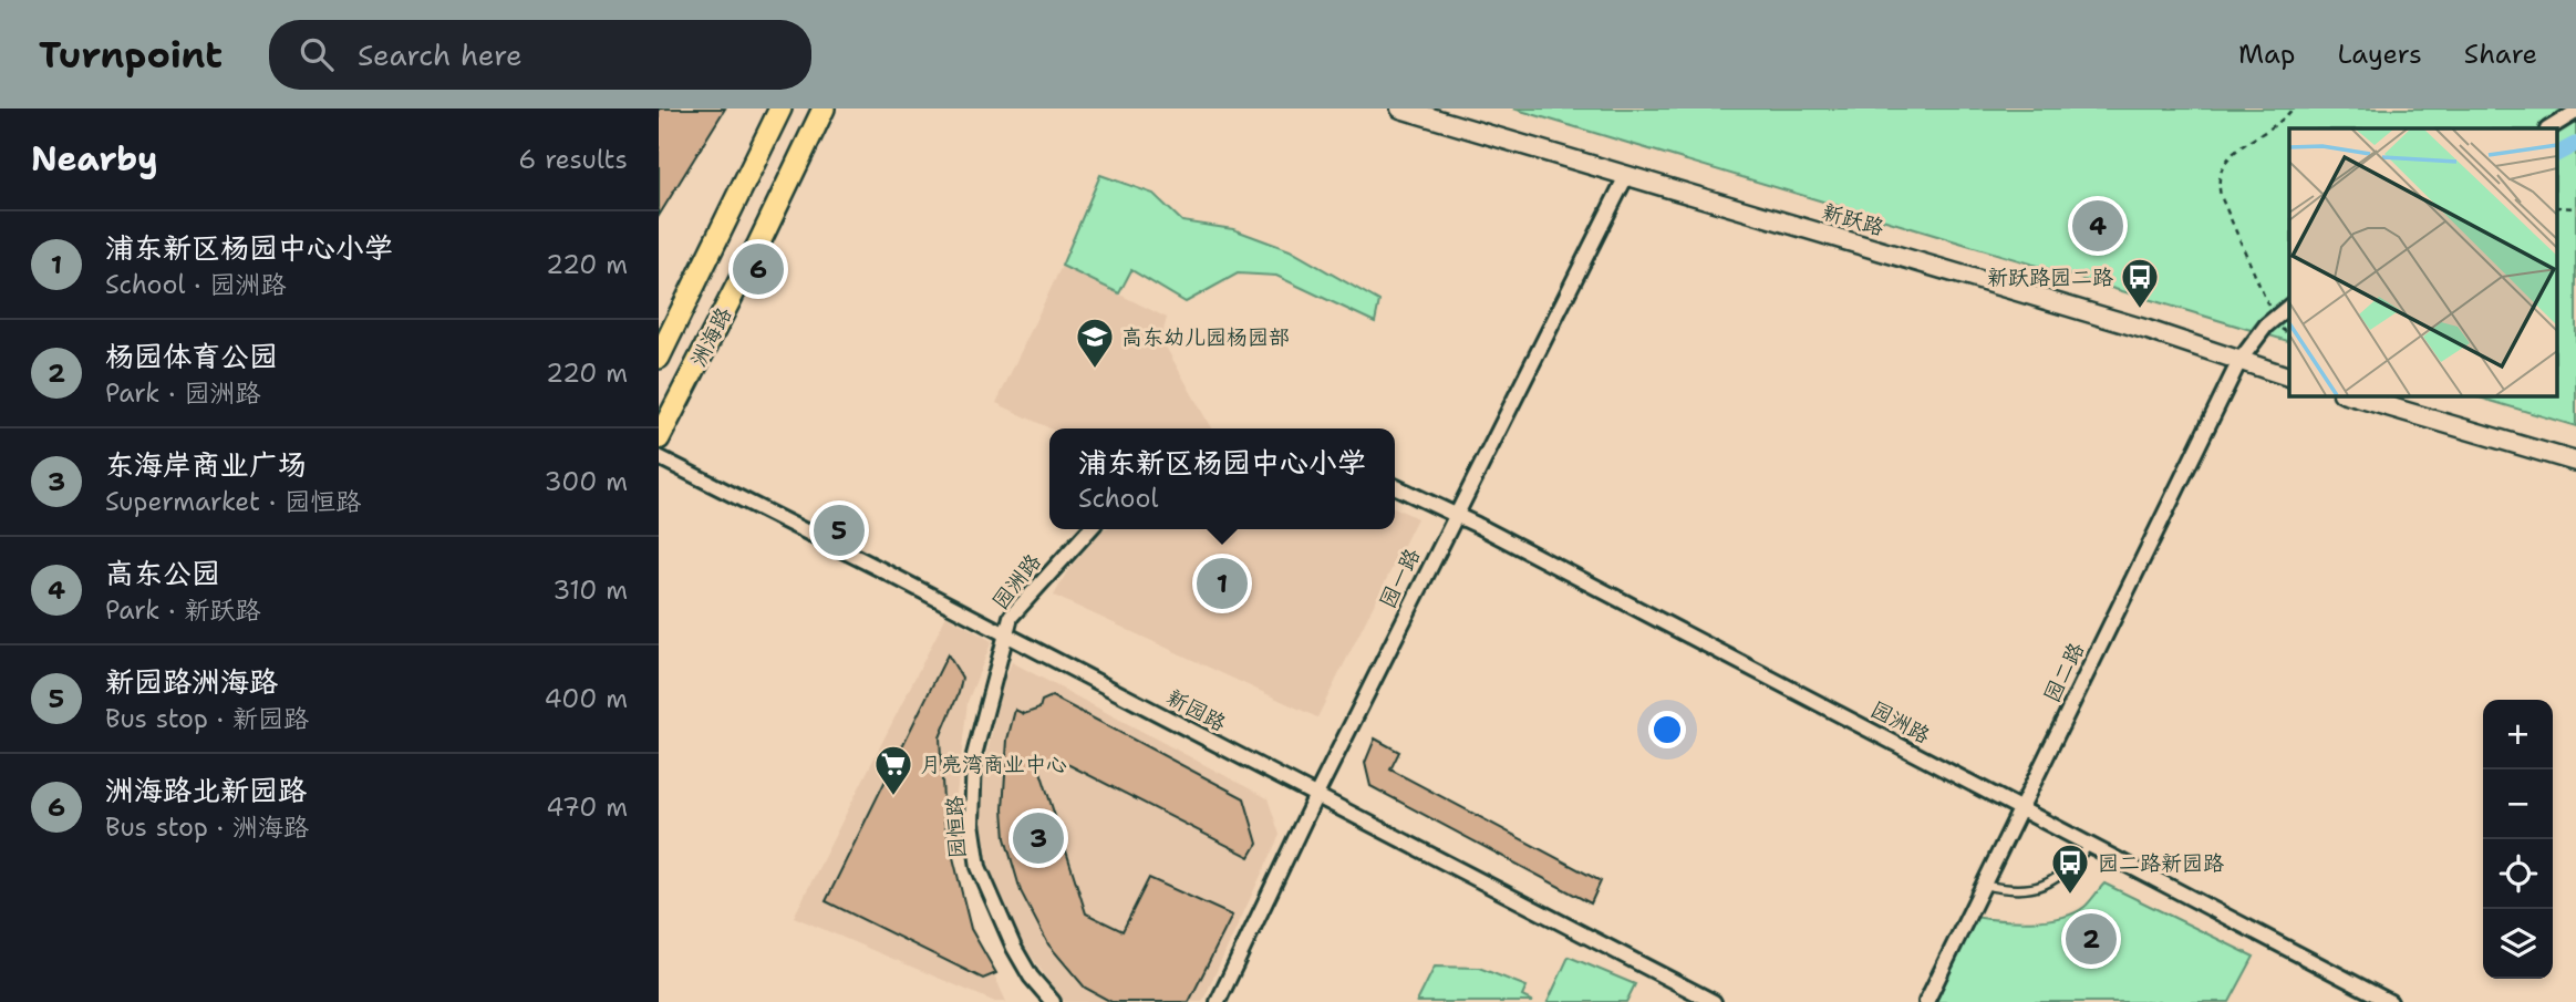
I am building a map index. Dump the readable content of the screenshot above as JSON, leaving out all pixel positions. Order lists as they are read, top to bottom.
{
  "streets": {
    "main road": ["洲海路"],
    "street": [
      "新跃路",
      "园一路",
      "园洲路",
      "园二路",
      "新园路",
      "园恒路"
    ]
  },
  "crossings": [
    ["新跃路", "园一路"],
    ["新跃路", "园二路"],
    ["园一路", "园洲路"],
    ["园一路", "新园路"],
    ["园洲路", "园二路"],
    ["园洲路", "新园路"],
    ["园洲路", "园恒路"],
    ["新园路", "园恒路"]
  ],
  "places": {
    "bus stop": ["新跃路园二路", "园二路新园路"],
    "school or university": ["高东幼儿园杨园部"],
    "supermarket": ["月亮湾商业中心"]
  },
  "page": {
    "header": "Turnpoint",
    "search": "Search here",
    "nav": ["Map", "Layers", "Share"],
    "heading": ["Nearby", "6 results"],
    "pins": [
      "4",
      "6",
      "5",
      "1",
      "3",
      "2"
    ],
    "list": [
      {
        "mark": "1",
        "name": "浦东新区杨园中心小学",
        "note": "School · 园洲路",
        "value": "220 m"
      },
      {
        "mark": "2",
        "name": "杨园体育公园",
        "note": "Park · 园洲路",
        "value": "220 m"
      },
      {
        "mark": "3",
        "name": "东海岸商业广场",
        "note": "Supermarket · 园恒路",
        "value": "300 m"
      },
      {
        "mark": "4",
        "name": "高东公园",
        "note": "Park · 新跃路",
        "value": "310 m"
      },
      {
        "mark": "5",
        "name": "新园路洲海路",
        "note": "Bus stop · 新园路",
        "value": "400 m"
      },
      {
        "mark": "6",
        "name": "洲海路北新园路",
        "note": "Bus stop · 洲海路",
        "value": "470 m"
      }
    ],
    "popup": ["浦东新区杨园中心小学", "School"],
    "map_buttons": ["+", "−"]
  }
}
